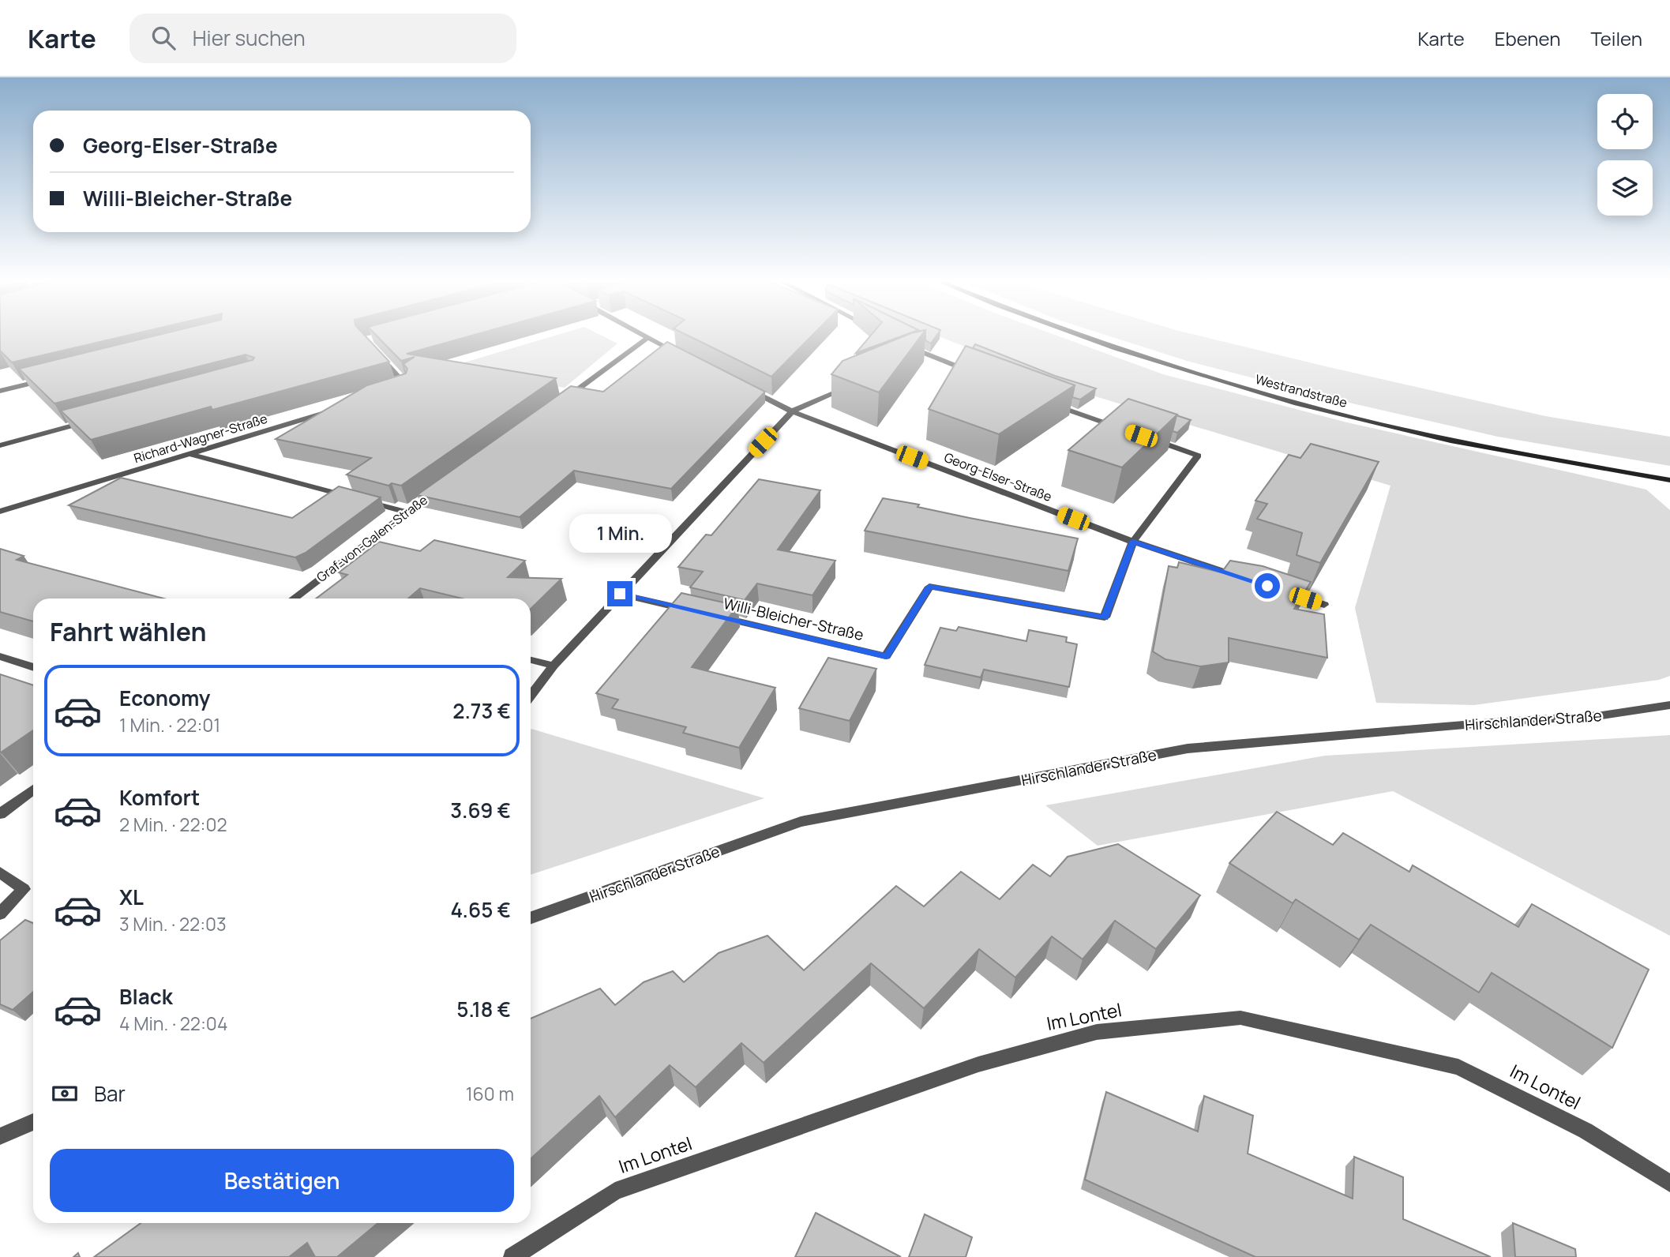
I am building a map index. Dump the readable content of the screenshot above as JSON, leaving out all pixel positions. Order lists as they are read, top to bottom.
{
  "streets": {
    "main road": ["Westrandstraße"],
    "street": [
      "Richard-Wagner-Straße",
      "Georg-Elser-Straße",
      "Graf-von-Galen-Straße",
      "Willi-Bleicher-Straße",
      "Hirschlander Straße",
      "Im Lontel"
    ]
  },
  "crossings": [
    ["Georg-Elser-Straße", "Willi-Bleicher-Straße"]
  ],
  "page": {
    "header": "Karte",
    "search": "Hier suchen",
    "nav": ["Karte", "Ebenen", "Teilen"],
    "banner": ["Georg-Elser-Straße", "Willi-Bleicher-Straße"],
    "bubble": "1 Min.",
    "heading": "Fahrt wählen",
    "list": [
      {
        "name": "Economy",
        "note": "1 Min. · 22:01",
        "value": "2.73 €"
      },
      {
        "name": "Komfort",
        "note": "2 Min. · 22:02",
        "value": "3.69 €"
      },
      {
        "name": "XL",
        "note": "3 Min. · 22:03",
        "value": "4.65 €"
      },
      {
        "name": "Black",
        "note": "4 Min. · 22:04",
        "value": "5.18 €"
      }
    ],
    "pay": ["Bar", "160 m"],
    "buttons": "Bestätigen"
  }
}
